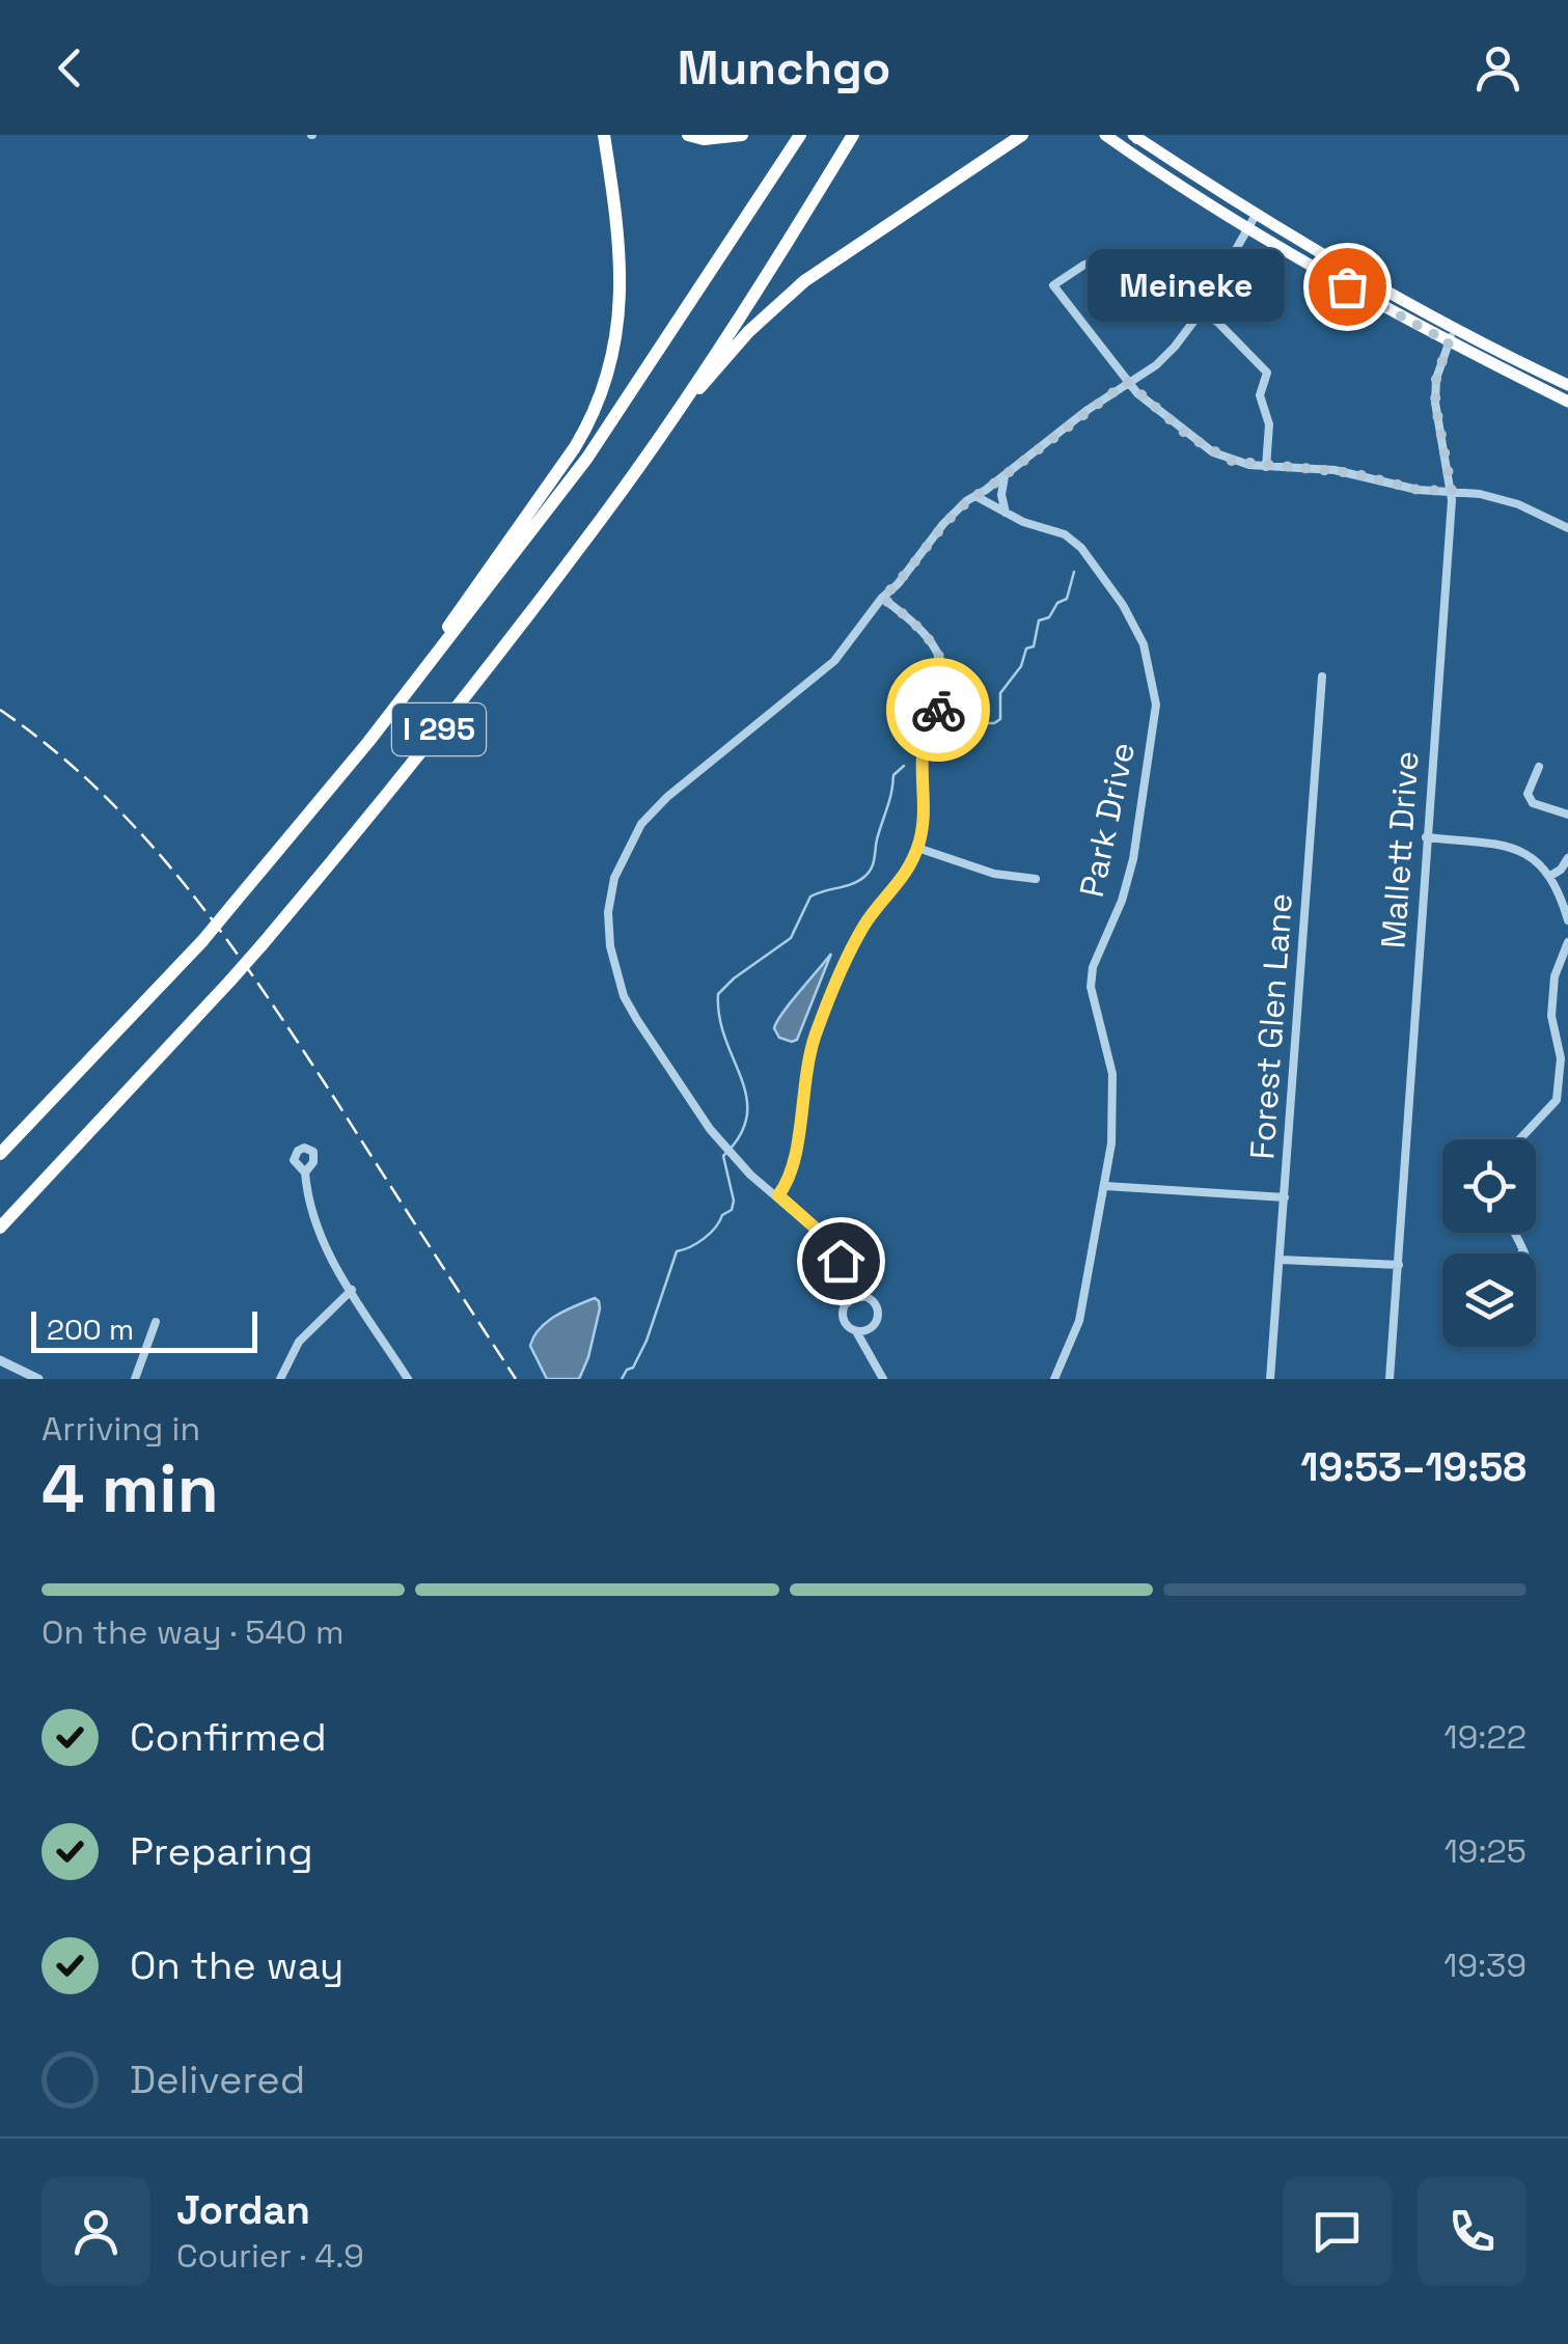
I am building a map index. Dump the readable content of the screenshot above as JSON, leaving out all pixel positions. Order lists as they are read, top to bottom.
{
  "streets": {
    "highway": ["I 295"],
    "street": ["Park Drive", "Mallett Drive", "Forest Glen Lane"]
  },
  "places": ["Meineke"],
  "scale_bar": "200 m",
  "page": {
    "header": "Munchgo",
    "bubble": "Meineke",
    "scale": "200 m",
    "heading": ["4 min", "Arriving in", "19:53–19:58"],
    "panel": ["Jordan", "Courier · 4.9"],
    "bar": "On the way · 540 m",
    "list": [
      ["Confirmed", "19:22"],
      ["Preparing", "19:25"],
      ["On the way", "19:39"],
      "Delivered"
    ]
  }
}
